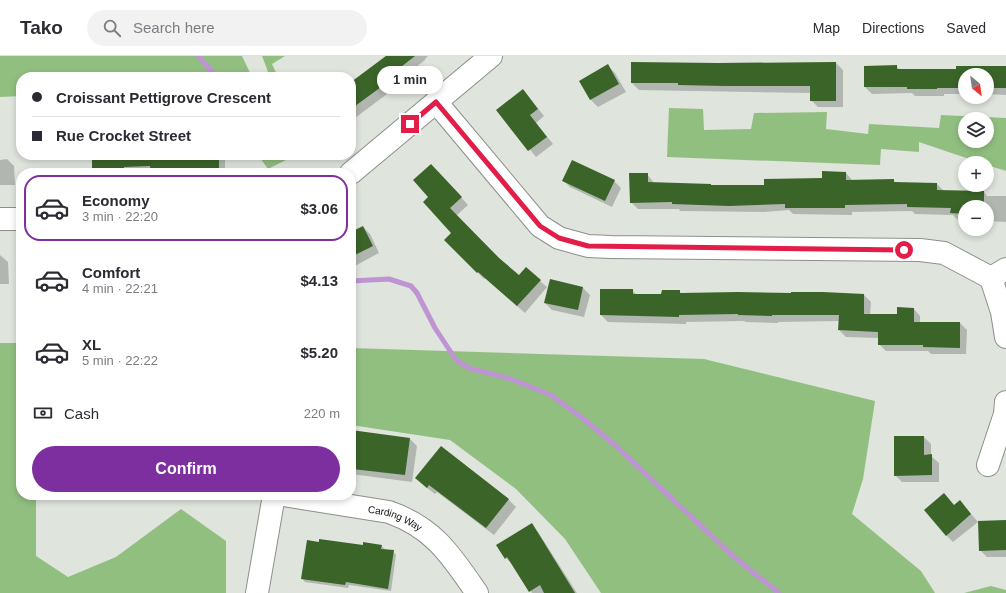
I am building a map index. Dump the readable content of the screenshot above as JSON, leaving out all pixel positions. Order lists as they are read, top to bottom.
{
  "streets": {
    "street": ["Carding Way"]
  },
  "north": "bottom right",
  "page": {
    "header": "Tako",
    "search": "Search here",
    "nav": ["Map", "Directions", "Saved"],
    "bubble": "1 min",
    "map_buttons": ["+", "−"],
    "banner": ["Croissant Pettigrove Crescent", "Rue Crocket Street"],
    "list": [
      {
        "name": "Economy",
        "note": "3 min · 22:20",
        "value": "$3.06"
      },
      {
        "name": "Comfort",
        "note": "4 min · 22:21",
        "value": "$4.13"
      },
      {
        "name": "XL",
        "note": "5 min · 22:22",
        "value": "$5.20"
      }
    ],
    "pay": ["Cash", "220 m"],
    "buttons": "Confirm"
  }
}
